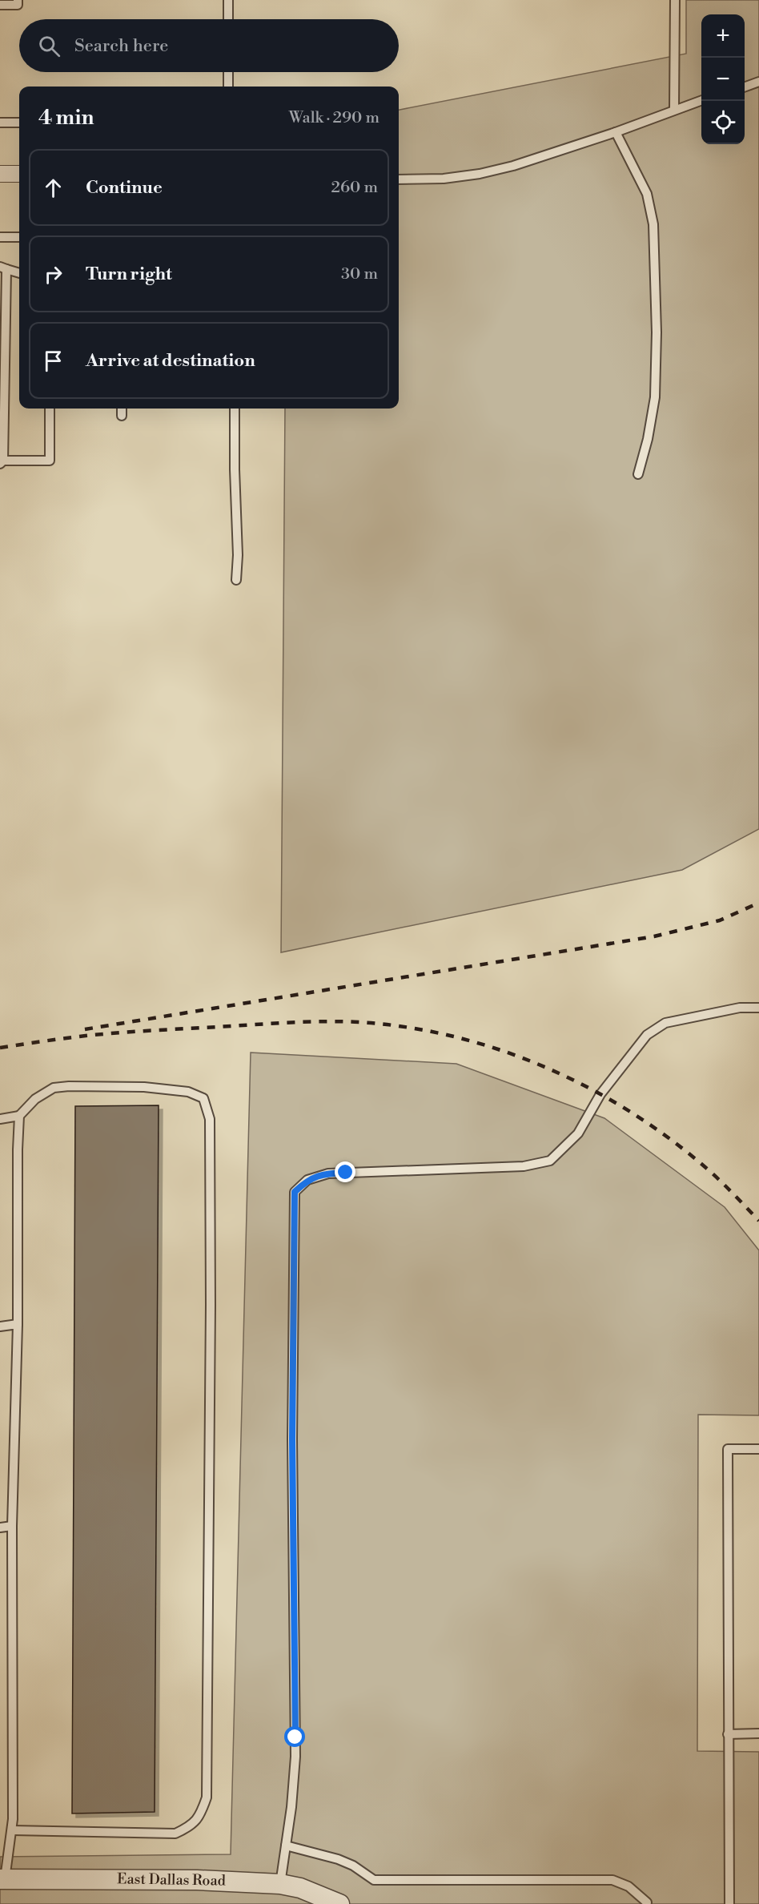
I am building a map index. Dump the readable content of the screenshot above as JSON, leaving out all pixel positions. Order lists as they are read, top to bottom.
{
  "streets": {
    "street": ["East Dallas Road"]
  },
  "page": {
    "map_buttons": ["+", "−"],
    "search": "Search here",
    "heading": ["4 min", "Walk · 290 m"],
    "list": [
      ["Continue", "260 m"],
      ["Turn right", "30 m"],
      "Arrive at destination"
    ]
  }
}
